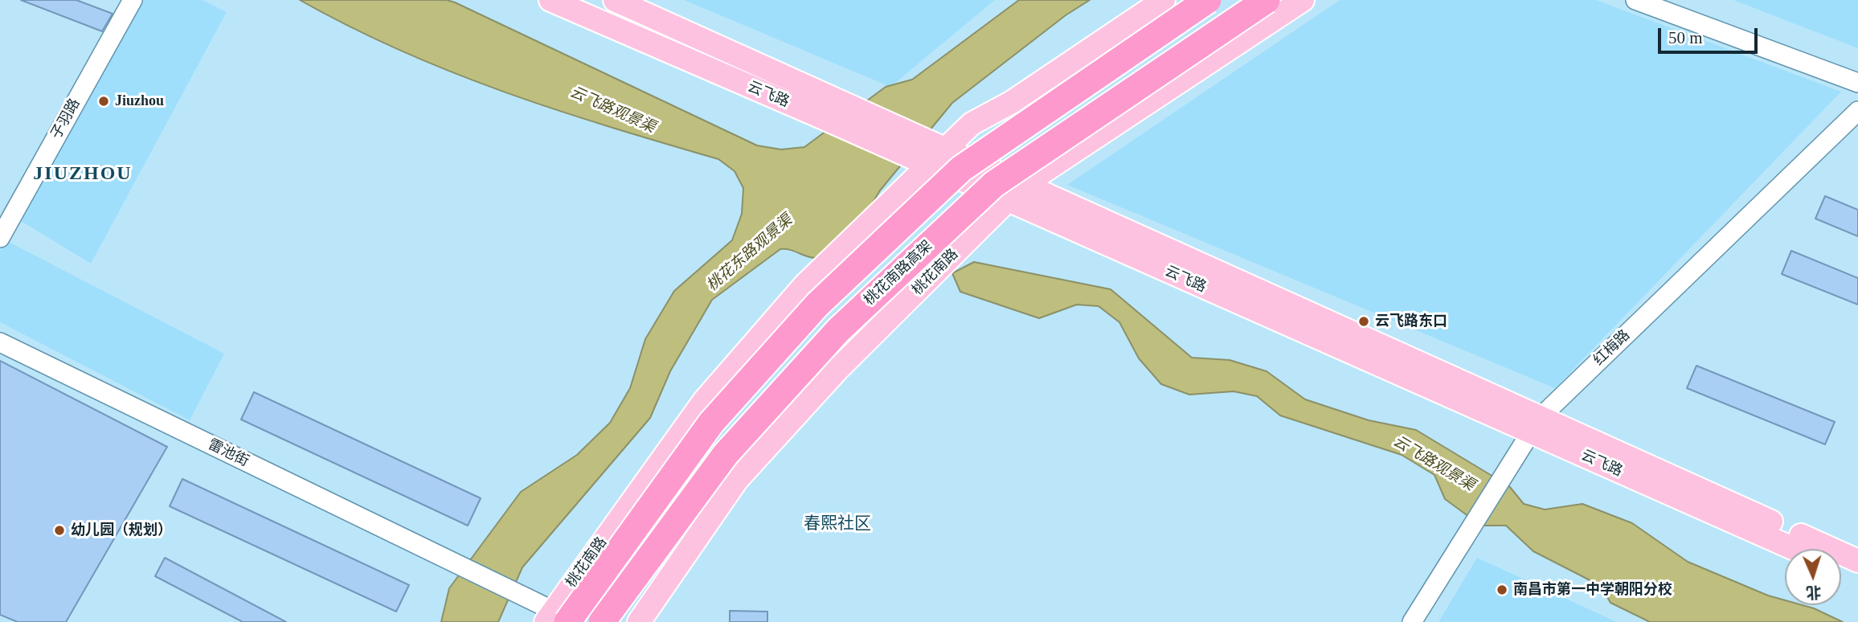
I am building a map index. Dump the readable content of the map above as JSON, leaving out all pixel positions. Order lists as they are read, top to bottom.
{
  "streets": {
    "highway": ["桃花南路高架"],
    "main road": ["云飞路", "桃花南路"],
    "street": ["子羽路", "红梅路", "雷池街"]
  },
  "crossings": [
    ["云飞路", "桃花南路"],
    ["云飞路", "红梅路"],
    ["桃花南路", "雷池街"]
  ],
  "districts": ["JIUZHOU", "春熙社区"],
  "water": ["云飞路观景渠", "桃花东路观景渠"],
  "places": [
    "Jiuzhou",
    "云飞路东口",
    "幼儿园（规划）",
    "南昌市第一中学朝阳分校"
  ],
  "scale_bar": "50 m",
  "north": "bottom"
}
